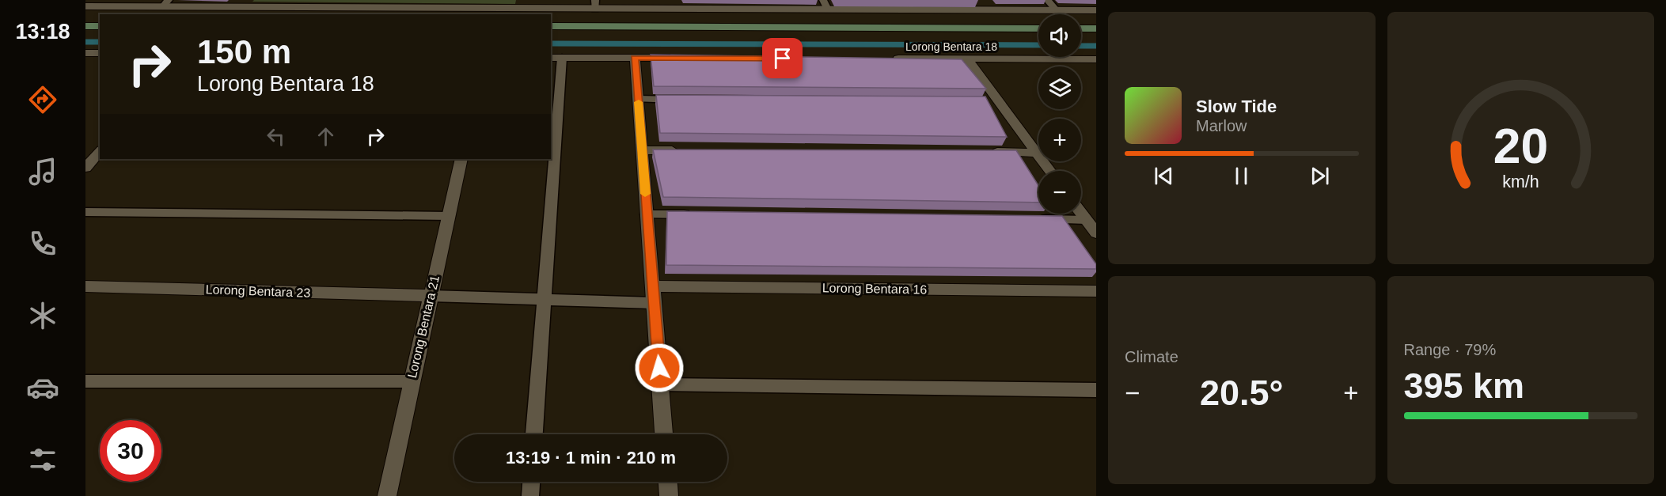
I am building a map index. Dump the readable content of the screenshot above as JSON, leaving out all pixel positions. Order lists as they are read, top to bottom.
{
  "streets": {
    "street": [
      "Lorong Bentara 18",
      "Lorong Bentara 16",
      "Lorong Bentara 23",
      "Lorong Bentara 21"
    ]
  },
  "crossings": [
    ["Lorong Bentara 23", "Lorong Bentara 21"]
  ],
  "page": {
    "tabs": "13:18",
    "map_buttons": ["+", "−"],
    "turn": ["150 m", "Lorong Bentara 18"],
    "song": ["Slow Tide", "Marlow"],
    "tile": [
      "Climate",
      ["Range · 79%", "395 km"]
    ],
    "heat": ["−", "20.5°", "+"],
    "limit": "30",
    "trip": "13:19 · 1 min · 210 m",
    "gauge": ["20", "km/h"]
  }
}
